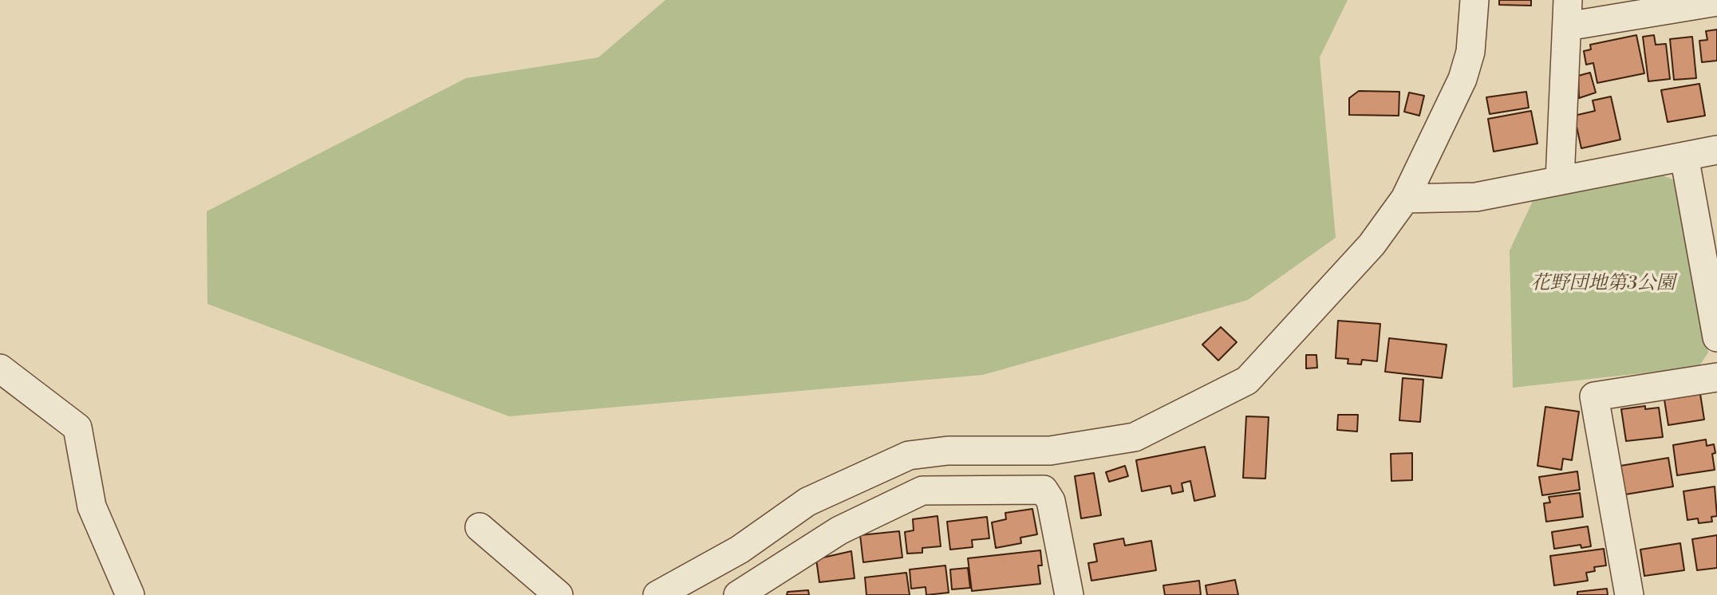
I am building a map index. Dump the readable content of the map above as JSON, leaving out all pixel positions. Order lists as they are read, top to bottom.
{
  "parks": ["花野団地第3公園"]
}
